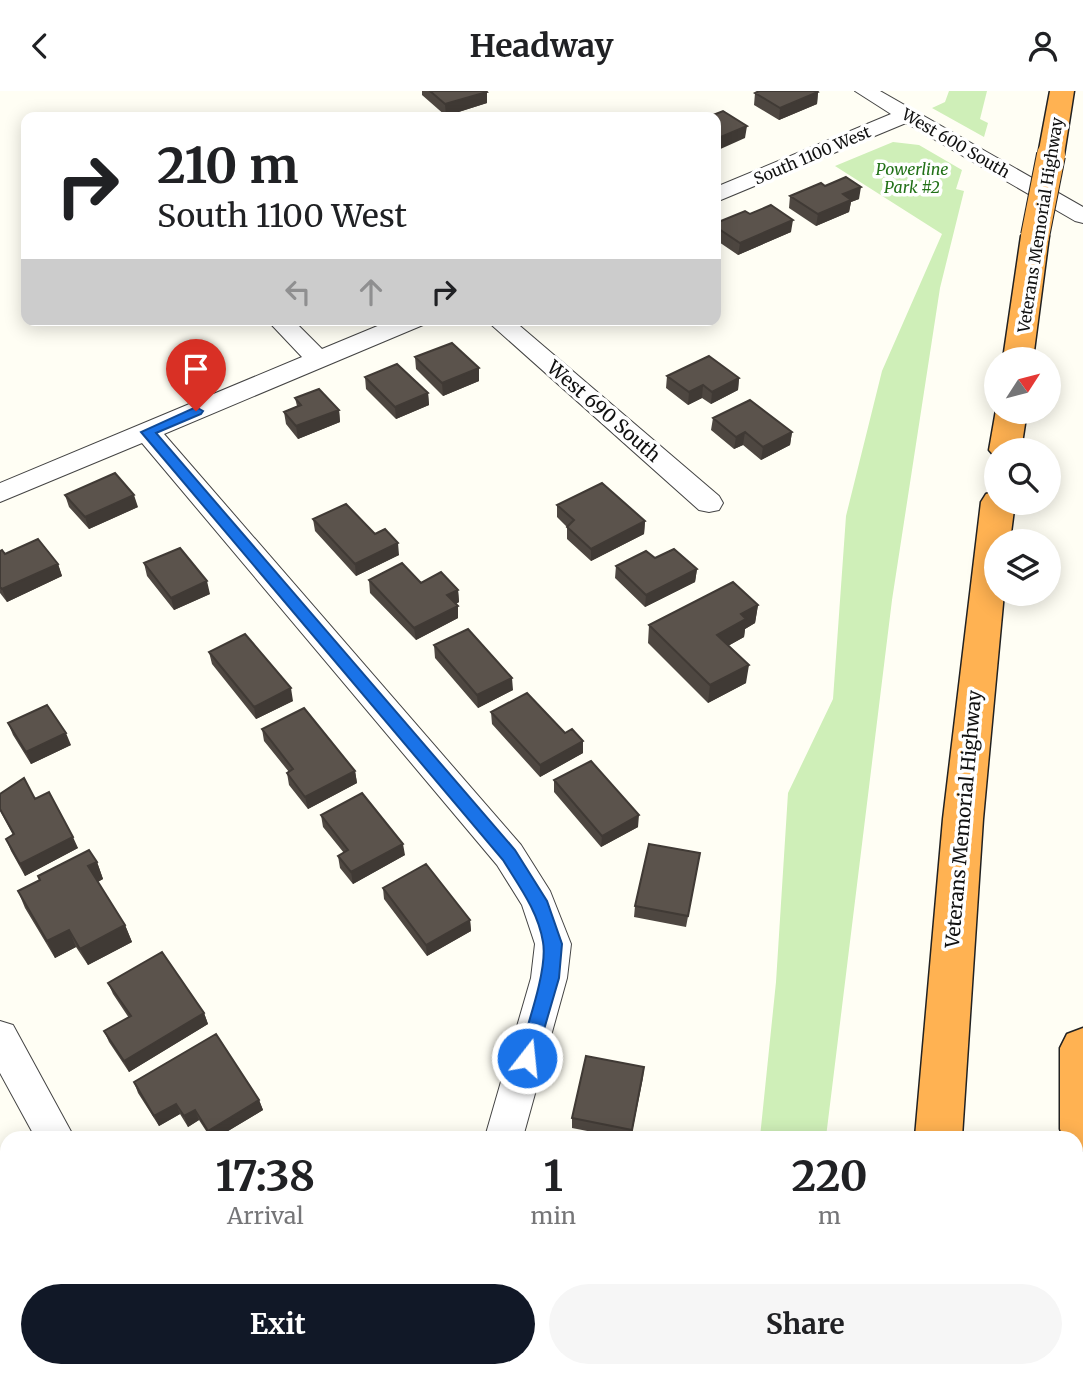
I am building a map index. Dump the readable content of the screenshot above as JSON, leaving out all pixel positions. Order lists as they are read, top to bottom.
{
  "streets": {
    "highway": ["Veterans Memorial Highway"],
    "street": ["West 600 South", "South 1100 West", "West 690 South"]
  },
  "crossings": [
    ["West 600 South", "South 1100 West"]
  ],
  "parks": ["Powerline Park #2"],
  "north": "top right",
  "page": {
    "header": "Headway",
    "turn": ["210 m", "South 1100 West"],
    "eta": [
      "17:38",
      "Arrival",
      "1",
      "min",
      "220",
      "m"
    ],
    "buttons": ["Exit", "Share"]
  }
}
